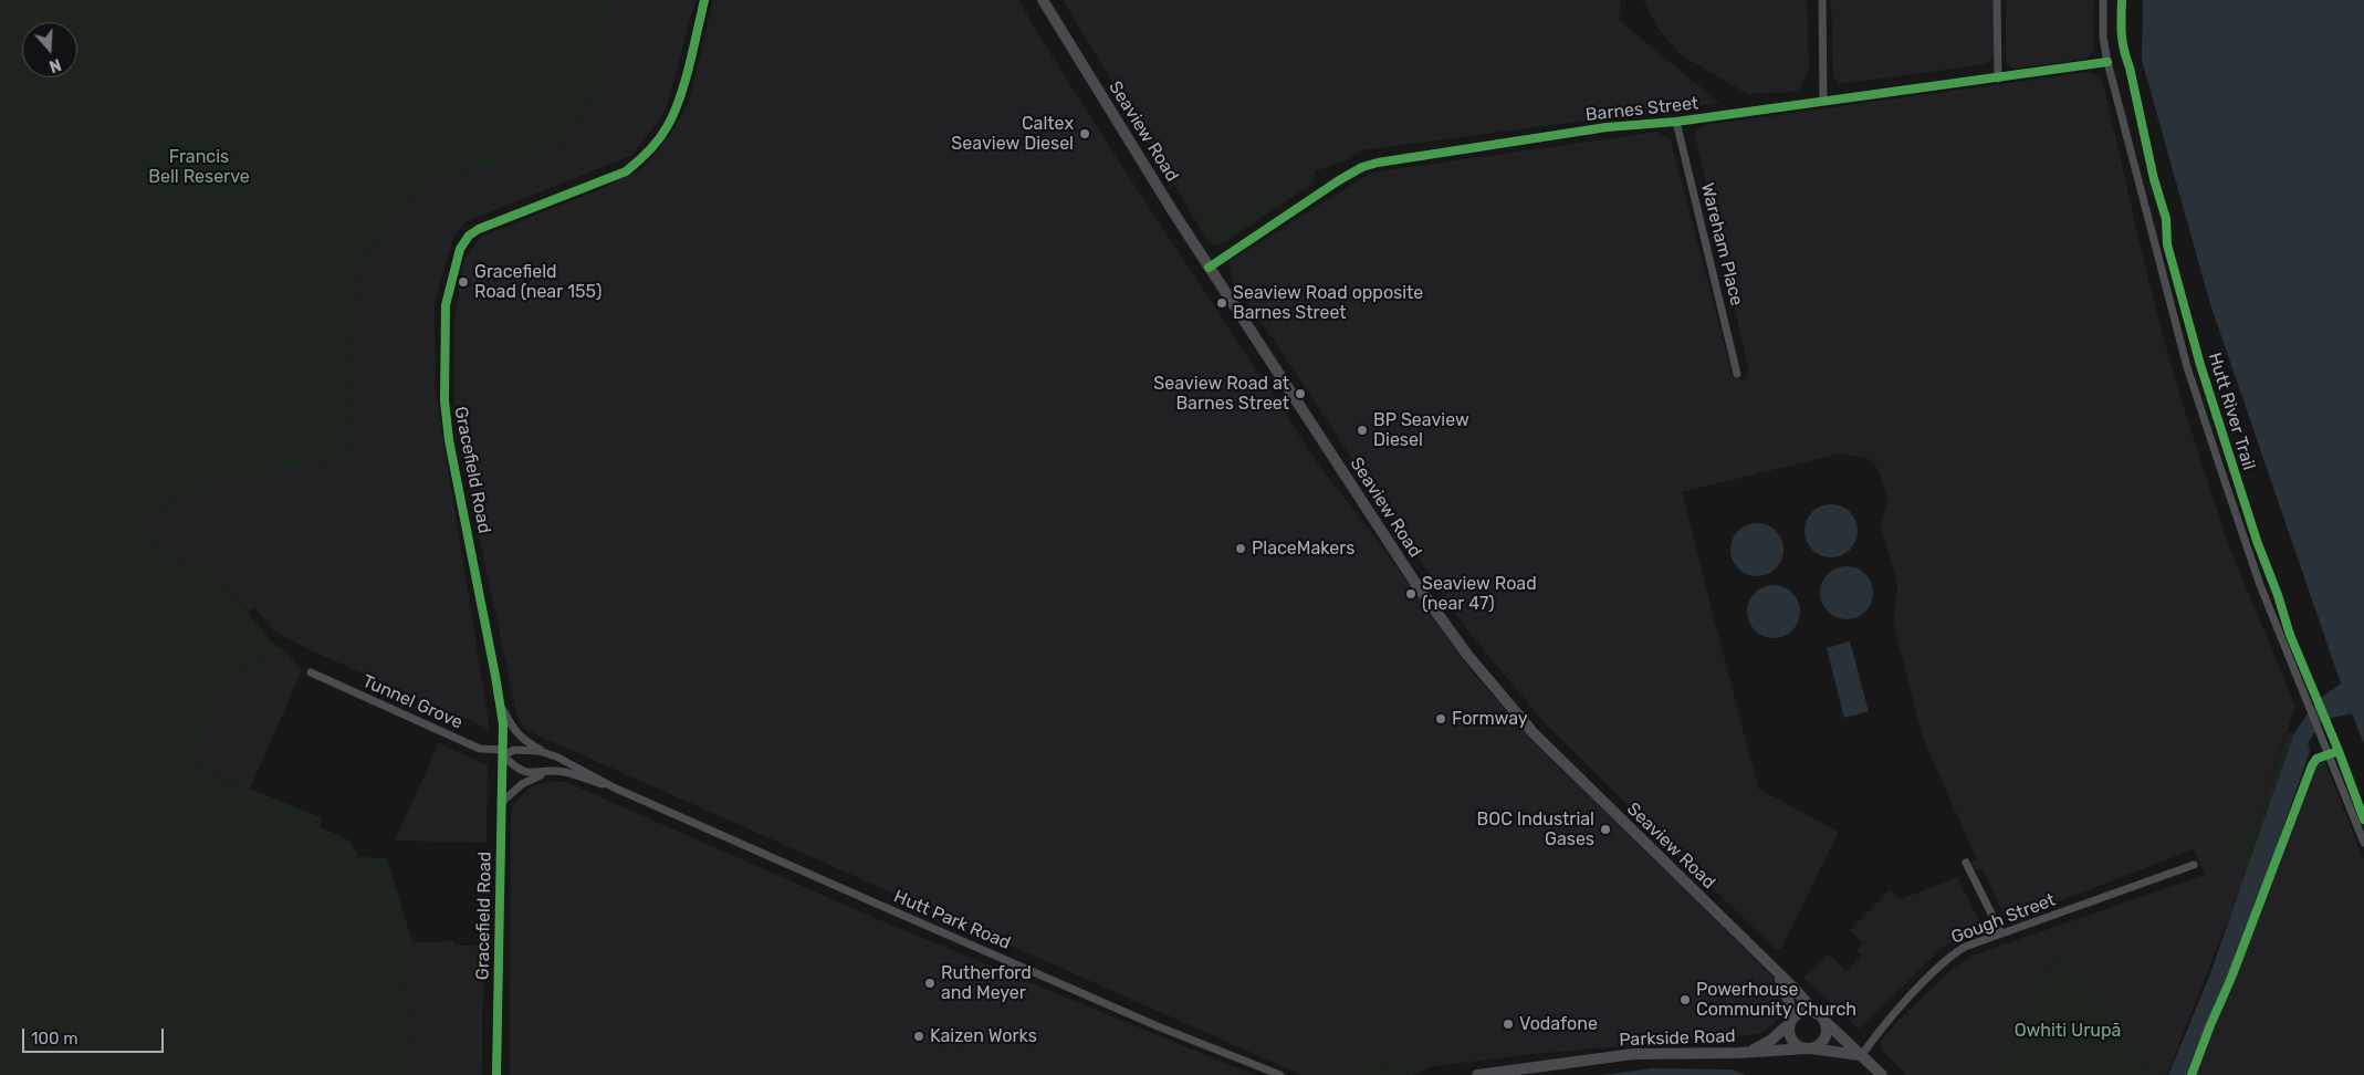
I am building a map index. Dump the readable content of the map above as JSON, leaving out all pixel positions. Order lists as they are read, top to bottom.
{
  "streets": {
    "main road": ["Seaview Road", "Parkside Road"],
    "street": [
      "Barnes Street",
      "Wareham Place",
      "Gracefield Road",
      "Tunnel Grove",
      "Gough Street",
      "Hutt Park Road"
    ],
    "cycle path": ["Hutt River Trail"]
  },
  "crossings": [
    ["Barnes Street", "Seaview Road"],
    ["Barnes Street", "Wareham Place"],
    ["Seaview Road", "Gough Street"],
    ["Seaview Road", "Parkside Road"],
    ["Gracefield Road", "Tunnel Grove"],
    ["Gracefield Road", "Hutt Park Road"],
    ["Tunnel Grove", "Hutt Park Road"]
  ],
  "parks": ["Francis Bell Reserve", "Owhiti Urupā"],
  "places": [
    "Caltex Seaview Diesel",
    "Gracefield Road (near 155)",
    "Seaview Road opposite Barnes Street",
    "Seaview Road at Barnes Street",
    "BP Seaview Diesel",
    "PlaceMakers",
    "Seaview Road (near 47)",
    "Formway",
    "BOC Industrial Gases",
    "Rutherford and Meyer",
    "Powerhouse Community Church",
    "Vodafone",
    "Kaizen Works"
  ],
  "scale_bar": "100 m",
  "north": "bottom"
}
